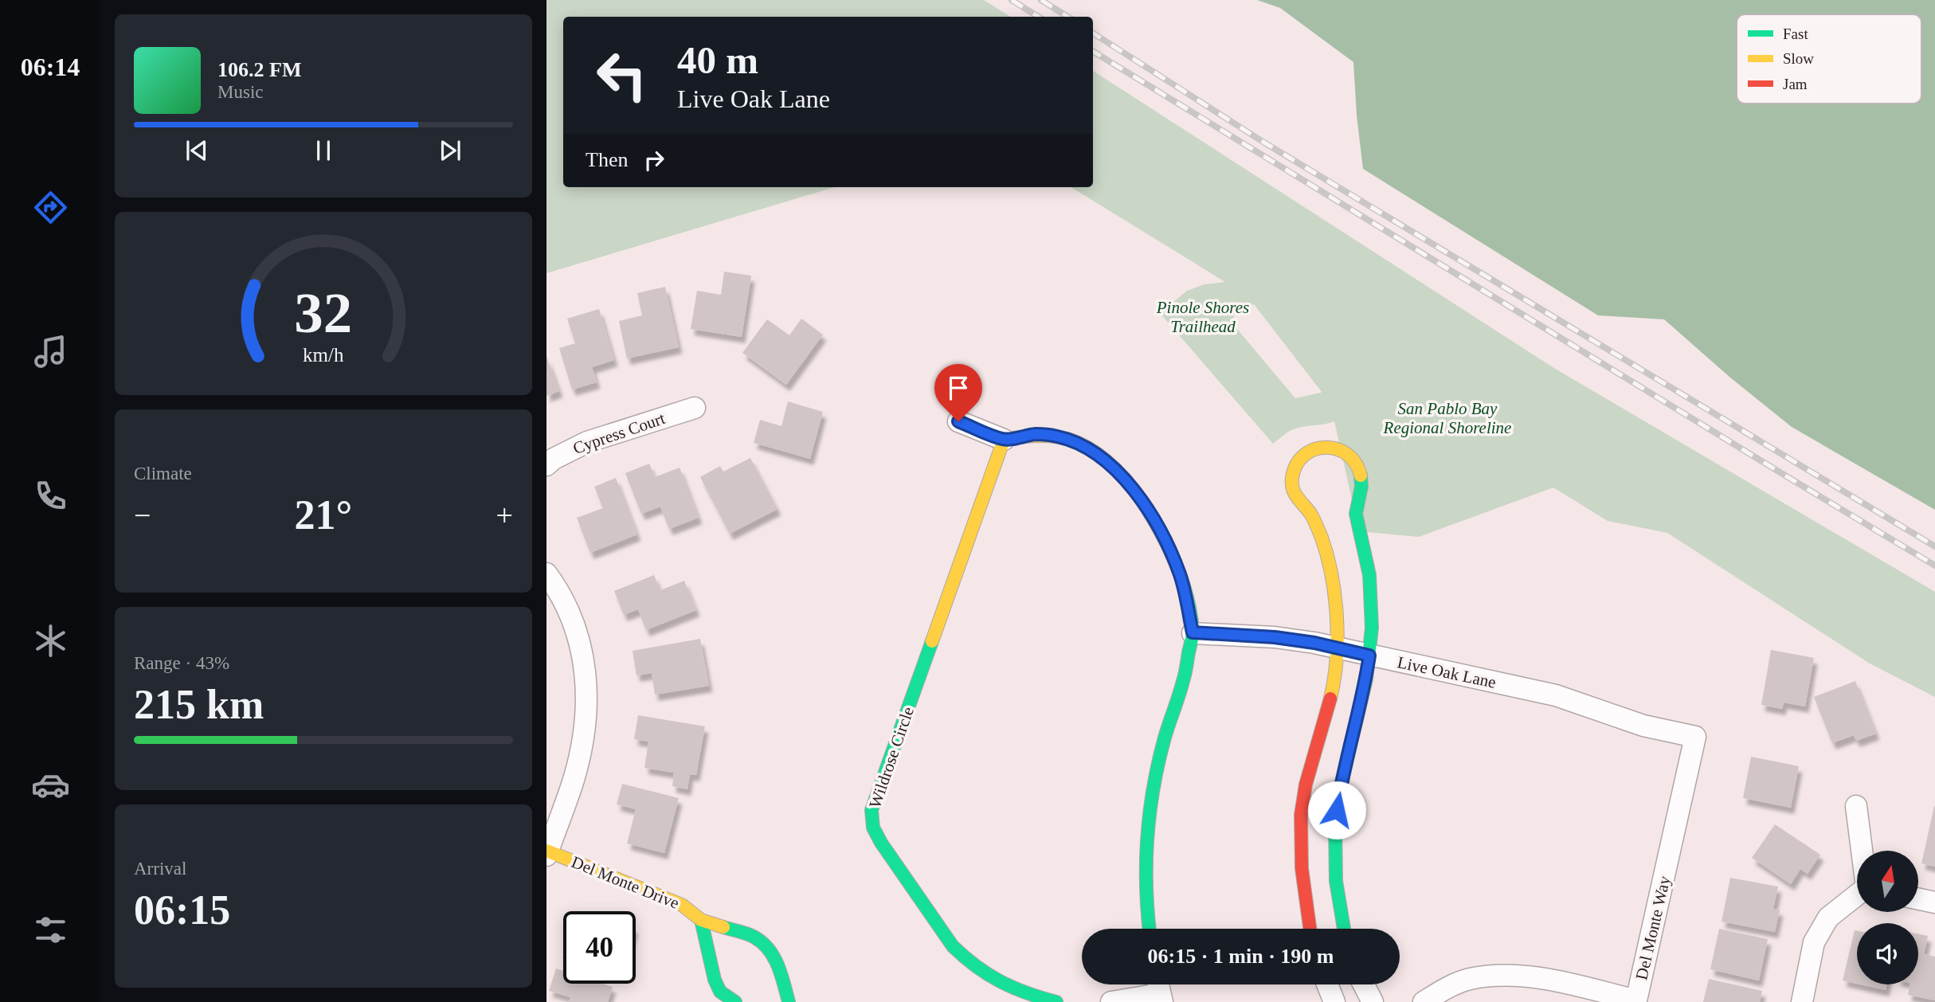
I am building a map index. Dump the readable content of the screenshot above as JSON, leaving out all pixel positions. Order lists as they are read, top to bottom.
{
  "streets": {
    "street": [
      "Cypress Court",
      "Live Oak Lane",
      "Wildrose Circle",
      "Del Monte Drive",
      "Del Monte Way"
    ]
  },
  "crossings": [
    ["Live Oak Lane", "Del Monte Way"]
  ],
  "parks": ["Pinole Shores Trailhead", "San Pablo Bay Regional Shoreline"],
  "legend": ["Fast", "Slow", "Jam"],
  "north": "top",
  "page": {
    "tabs": "06:14",
    "turn": ["40 m", "Live Oak Lane"],
    "song": ["106.2 FM", "Music"],
    "then": "Then",
    "tile": [
      "Climate",
      ["Range · 43%", "215 km"],
      ["Arrival", "06:15"]
    ],
    "heat": ["−", "21°", "+"],
    "limit": "40",
    "trip": "06:15 · 1 min · 190 m",
    "gauge": ["32", "km/h"]
  }
}
